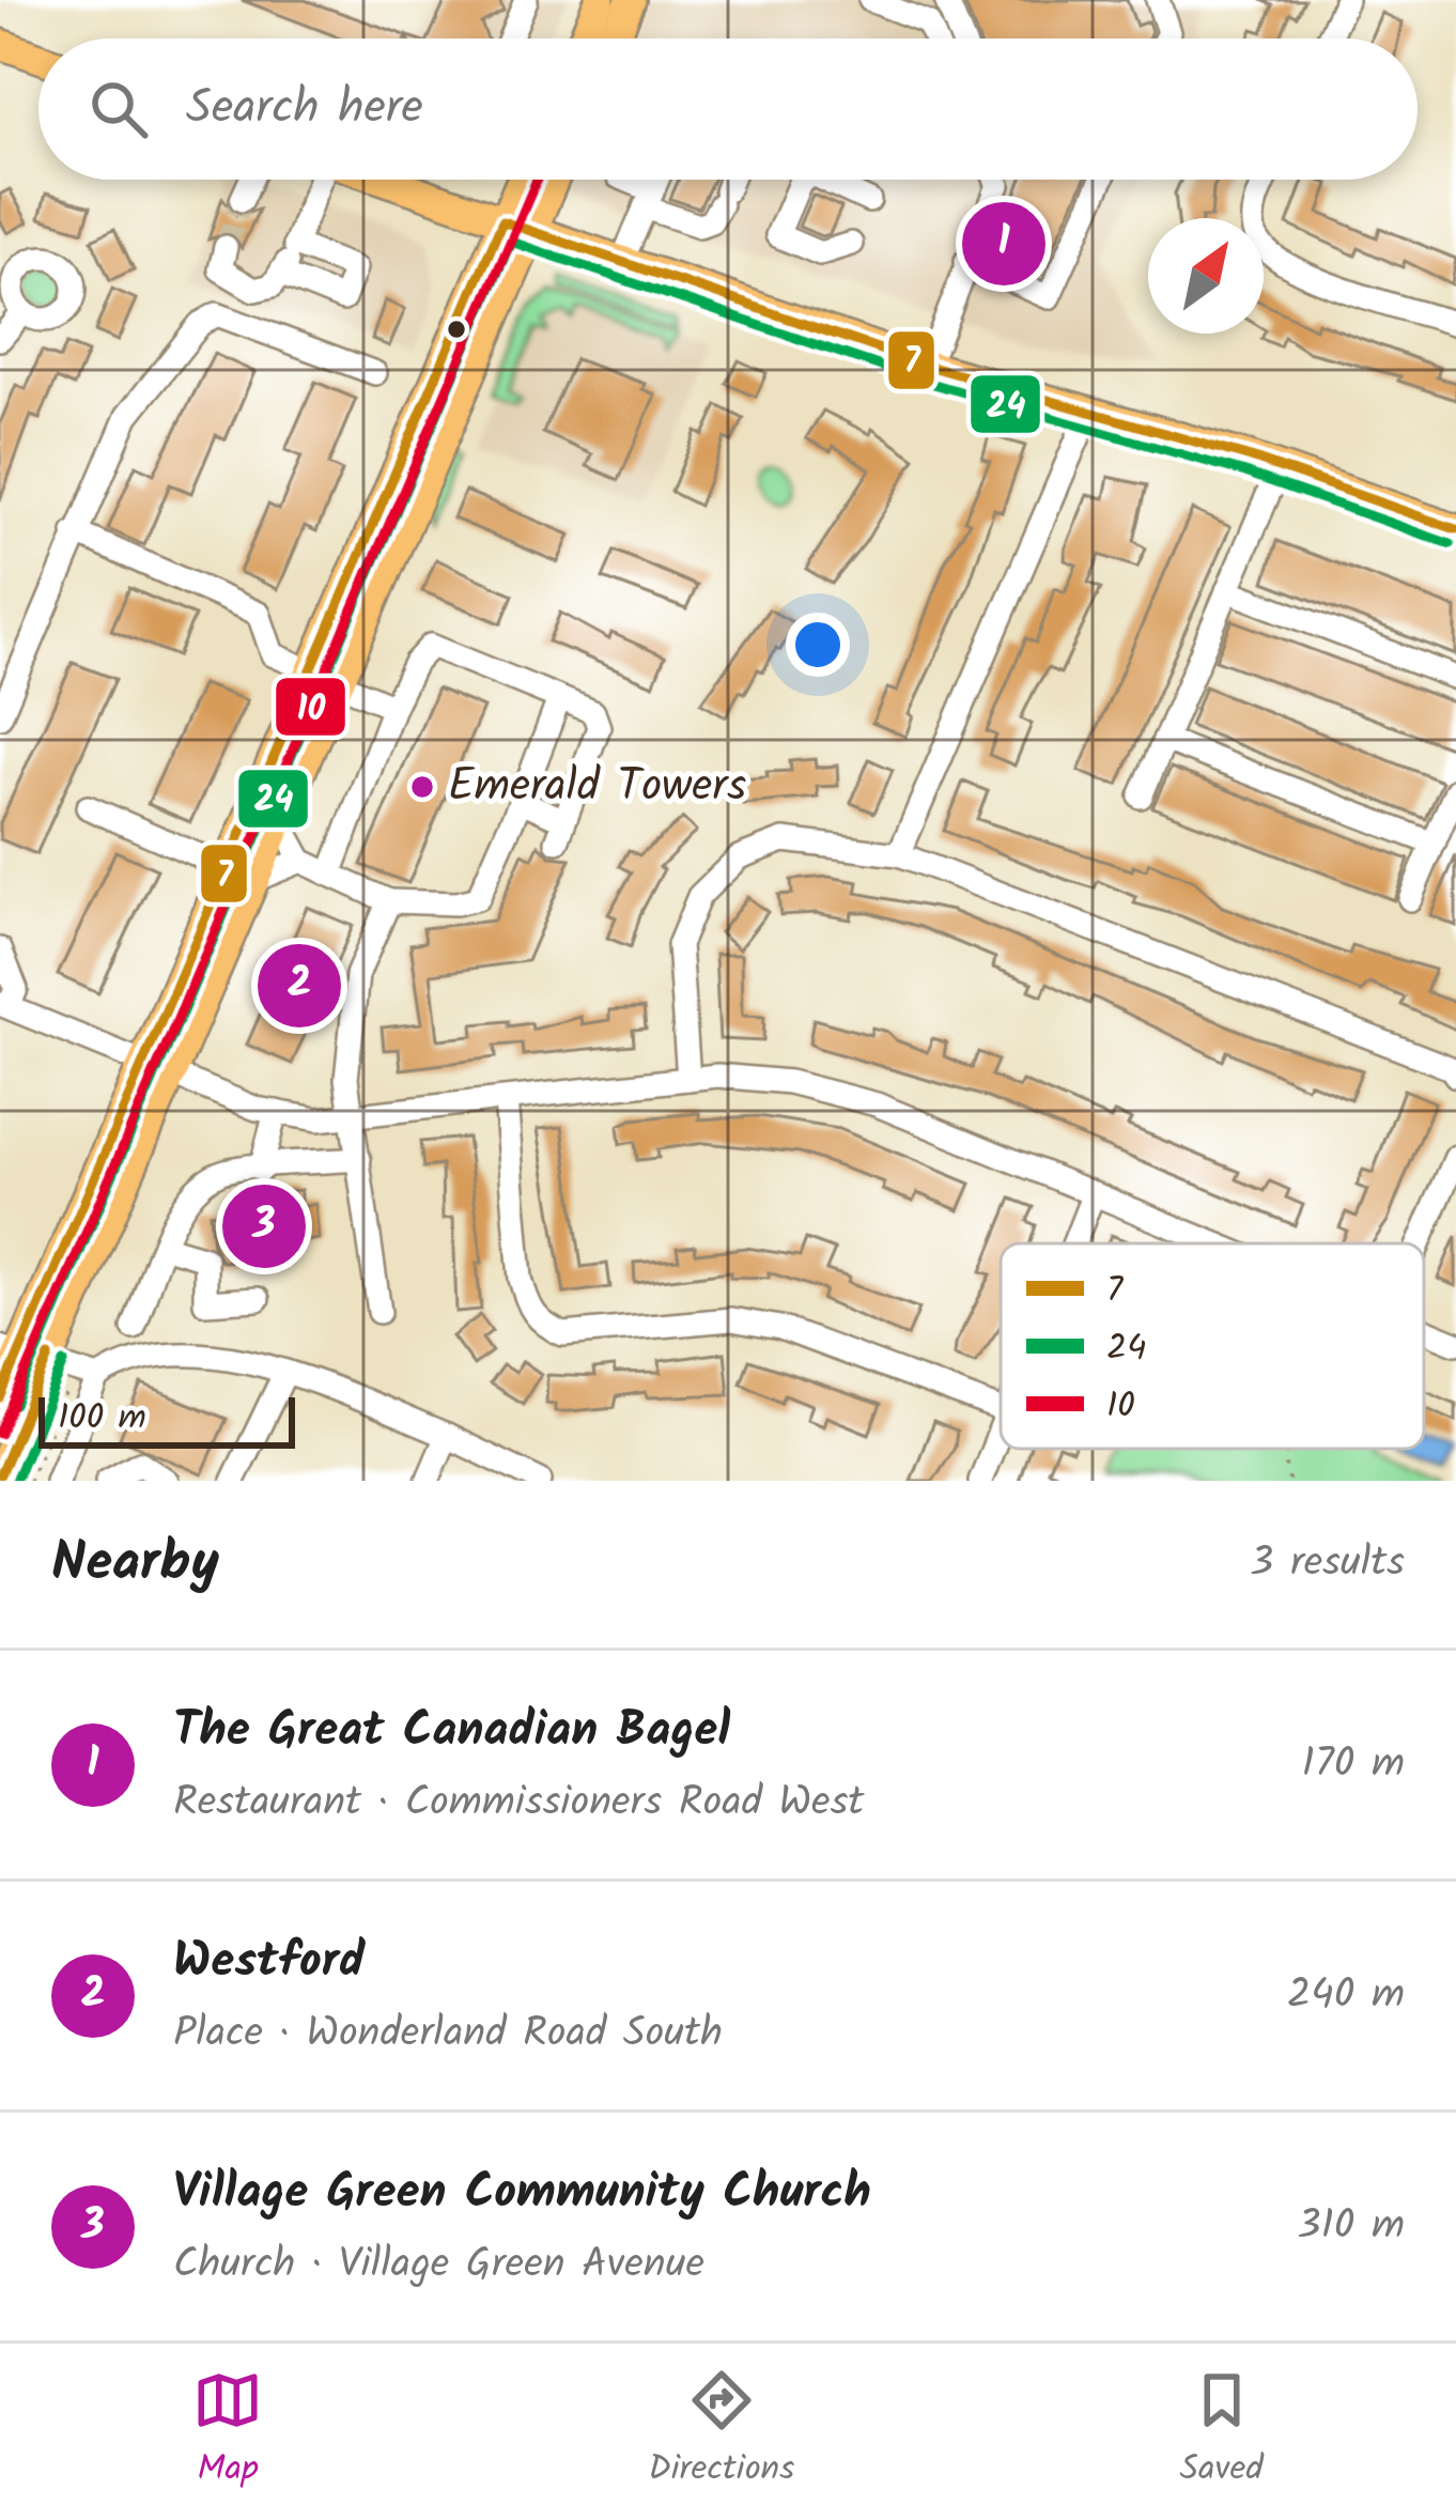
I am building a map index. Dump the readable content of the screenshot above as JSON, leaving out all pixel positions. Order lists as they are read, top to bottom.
{
  "places": ["Emerald Towers"],
  "lines": ["transit line 10", "transit line 7", "transit line 24"],
  "legend": ["7", "24", "10"],
  "scale_bar": "100 m",
  "north": "top right",
  "page": {
    "search": "Search here",
    "pins": ["1", "2", "3"],
    "scale": "100 m",
    "heading": ["Nearby", "3 results"],
    "list": [
      {
        "mark": "1",
        "name": "The Great Canadian Bagel",
        "note": "Restaurant · Commissioners Road West",
        "value": "170 m"
      },
      {
        "mark": "2",
        "name": "Westford",
        "note": "Place · Wonderland Road South",
        "value": "240 m"
      },
      {
        "mark": "3",
        "name": "Village Green Community Church",
        "note": "Church · Village Green Avenue",
        "value": "310 m"
      }
    ],
    "nav": ["Map", "Directions", "Saved"]
  }
}
